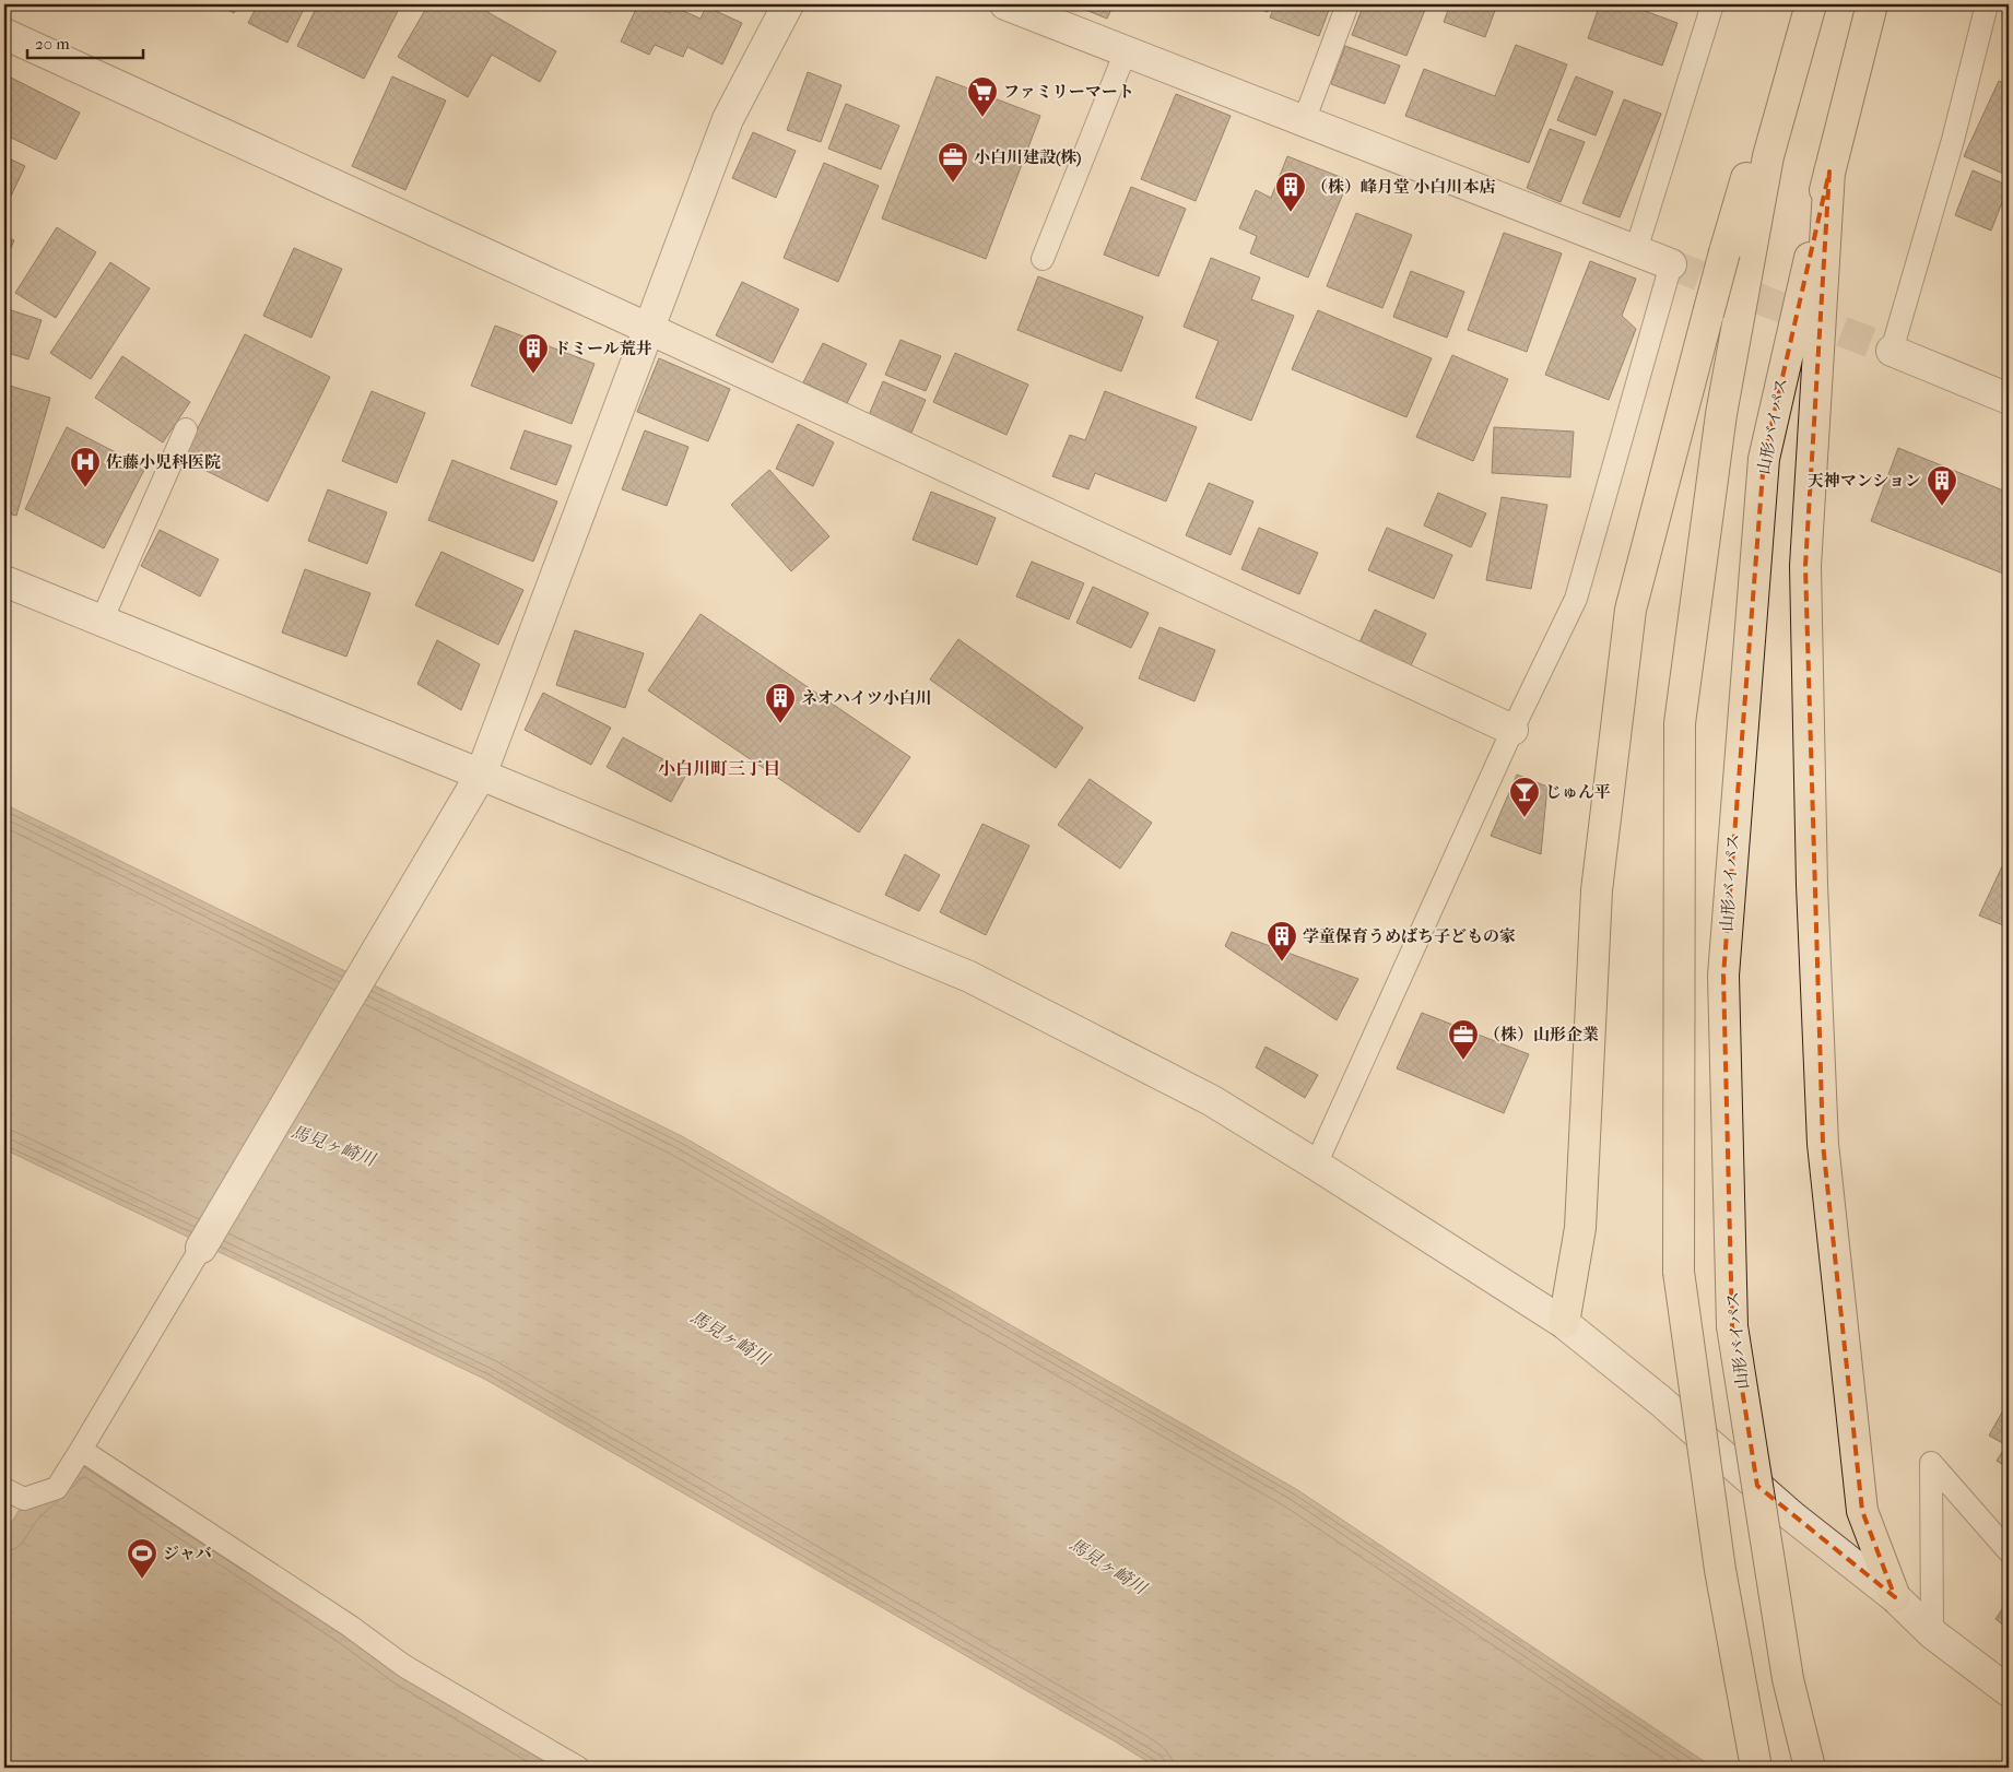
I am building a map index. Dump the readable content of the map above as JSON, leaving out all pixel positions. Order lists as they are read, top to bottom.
{
  "streets": {
    "highway": ["山形バイパス"]
  },
  "districts": ["小白川町三丁目"],
  "water": ["馬見ヶ崎川"],
  "places": {
    "supermarket": ["ファミリーマート"],
    "office": ["小白川建設(株)", "（株）山形企業"],
    "building": [
      "（株）峰月堂 小白川本店",
      "ドミール荒井",
      "天神マンション",
      "ネオハイツ小白川",
      "学童保育うめばち子どもの家"
    ],
    "hospital": ["佐藤小児科医院"],
    "bar": ["じゅん平"],
    "sports": ["ジャバ"]
  },
  "scale_bar": "20 m"
}
